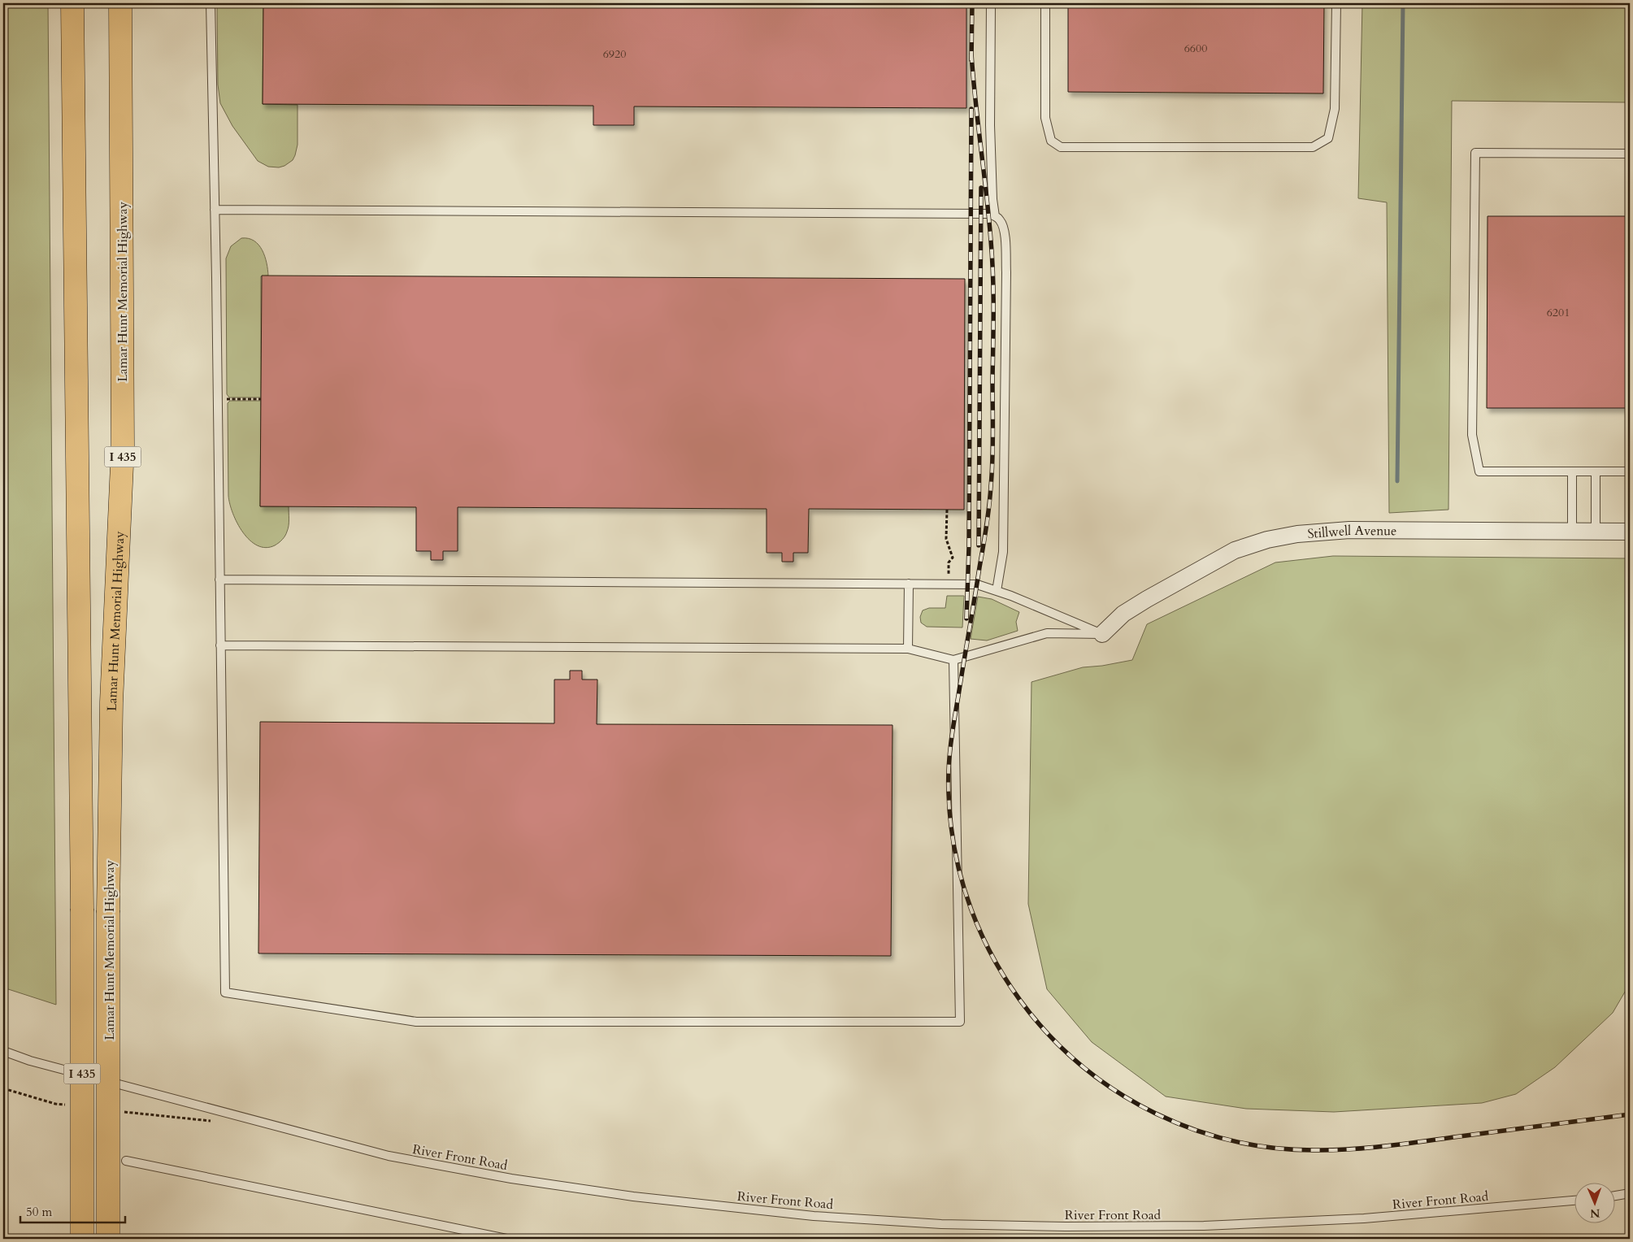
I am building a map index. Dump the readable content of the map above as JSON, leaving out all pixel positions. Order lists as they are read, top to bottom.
{
  "streets": {
    "highway": ["Lamar Hunt Memorial Highway", "I 435"],
    "street": ["Stillwell Avenue"],
    "lane": ["River Front Road"]
  },
  "house_numbers": ["6600", "6920", "6201"],
  "scale_bar": "50 m",
  "north": "bottom"
}
